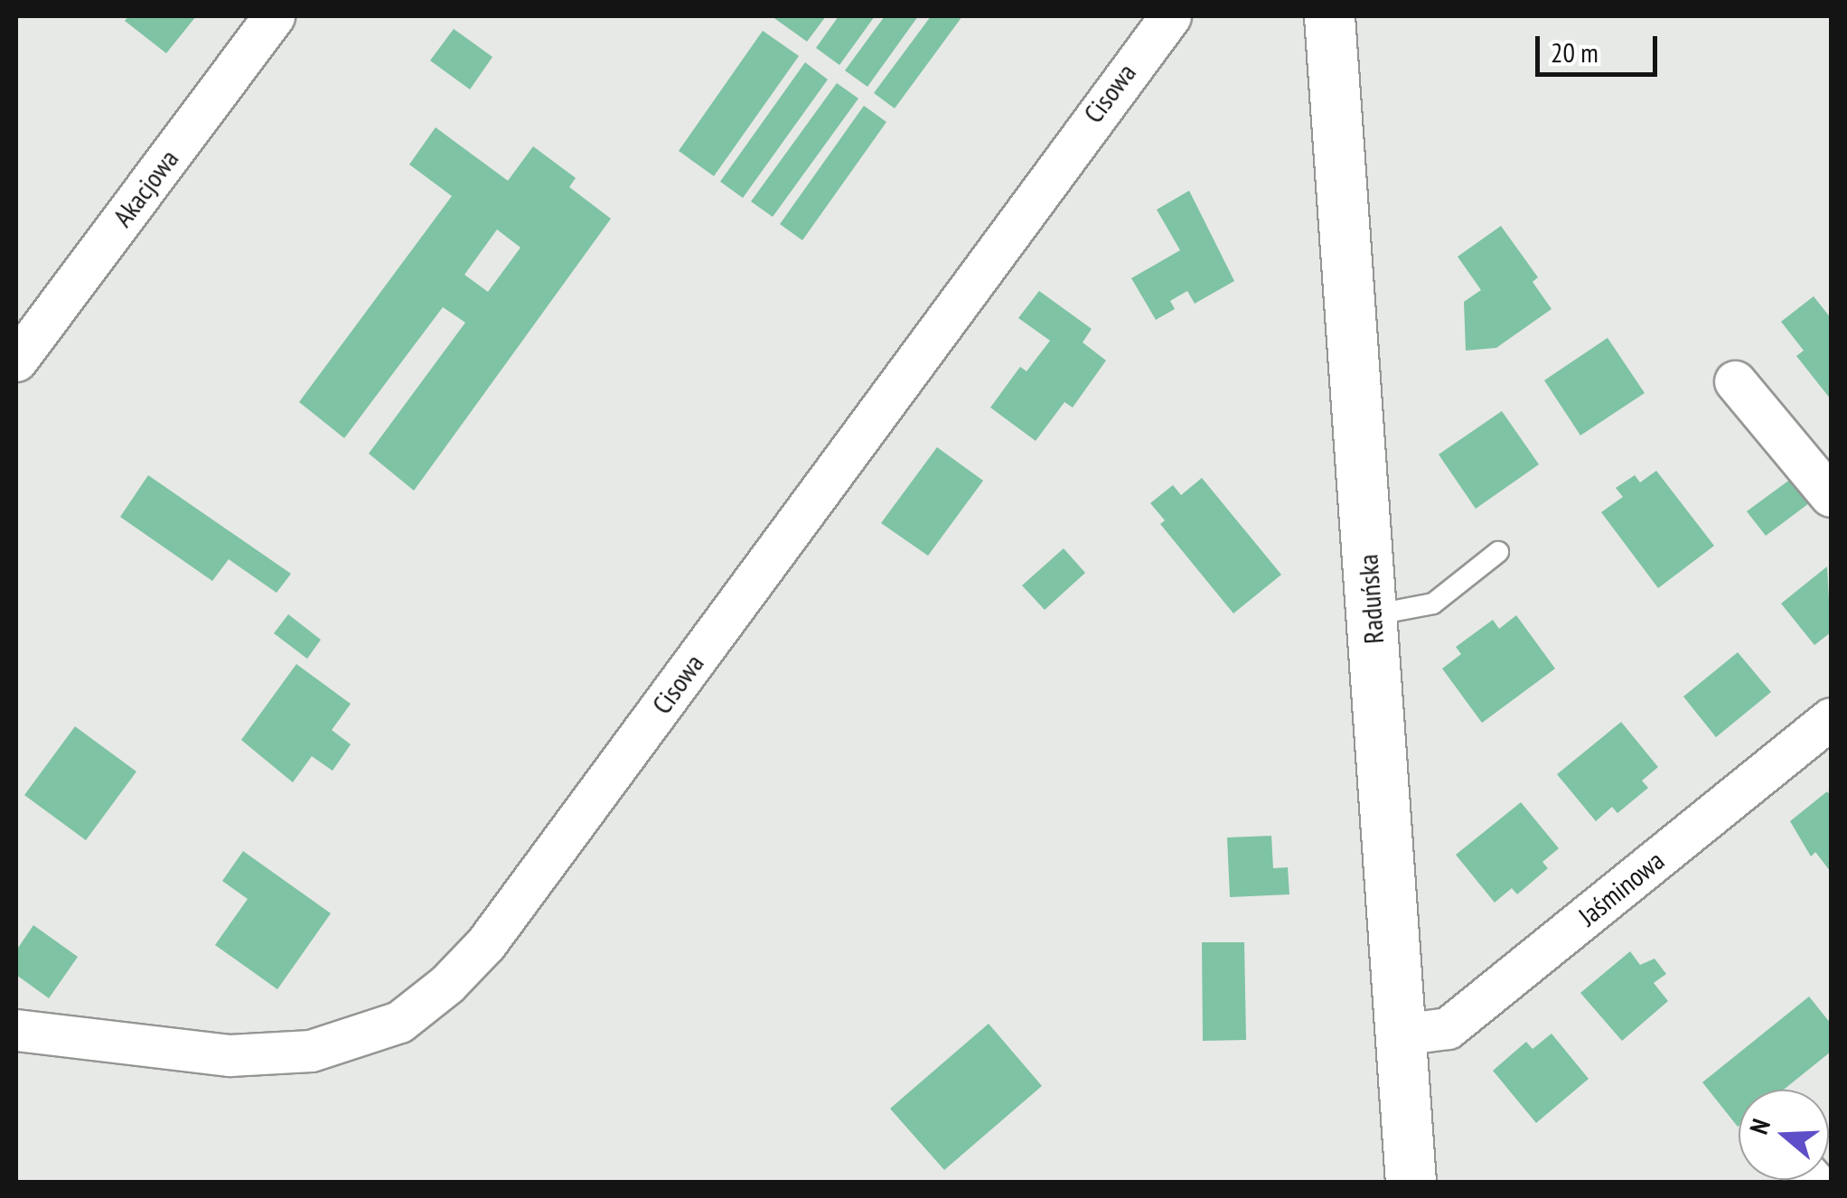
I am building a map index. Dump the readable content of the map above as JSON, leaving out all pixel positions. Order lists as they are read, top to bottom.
{
  "streets": {
    "street": [
      "Cisowa",
      "Akacjowa",
      "Raduńska",
      "Jaśminowa"
    ]
  },
  "crossings": [
    ["Raduńska", "Jaśminowa"]
  ],
  "scale_bar": "20 m",
  "north": "left"
}
